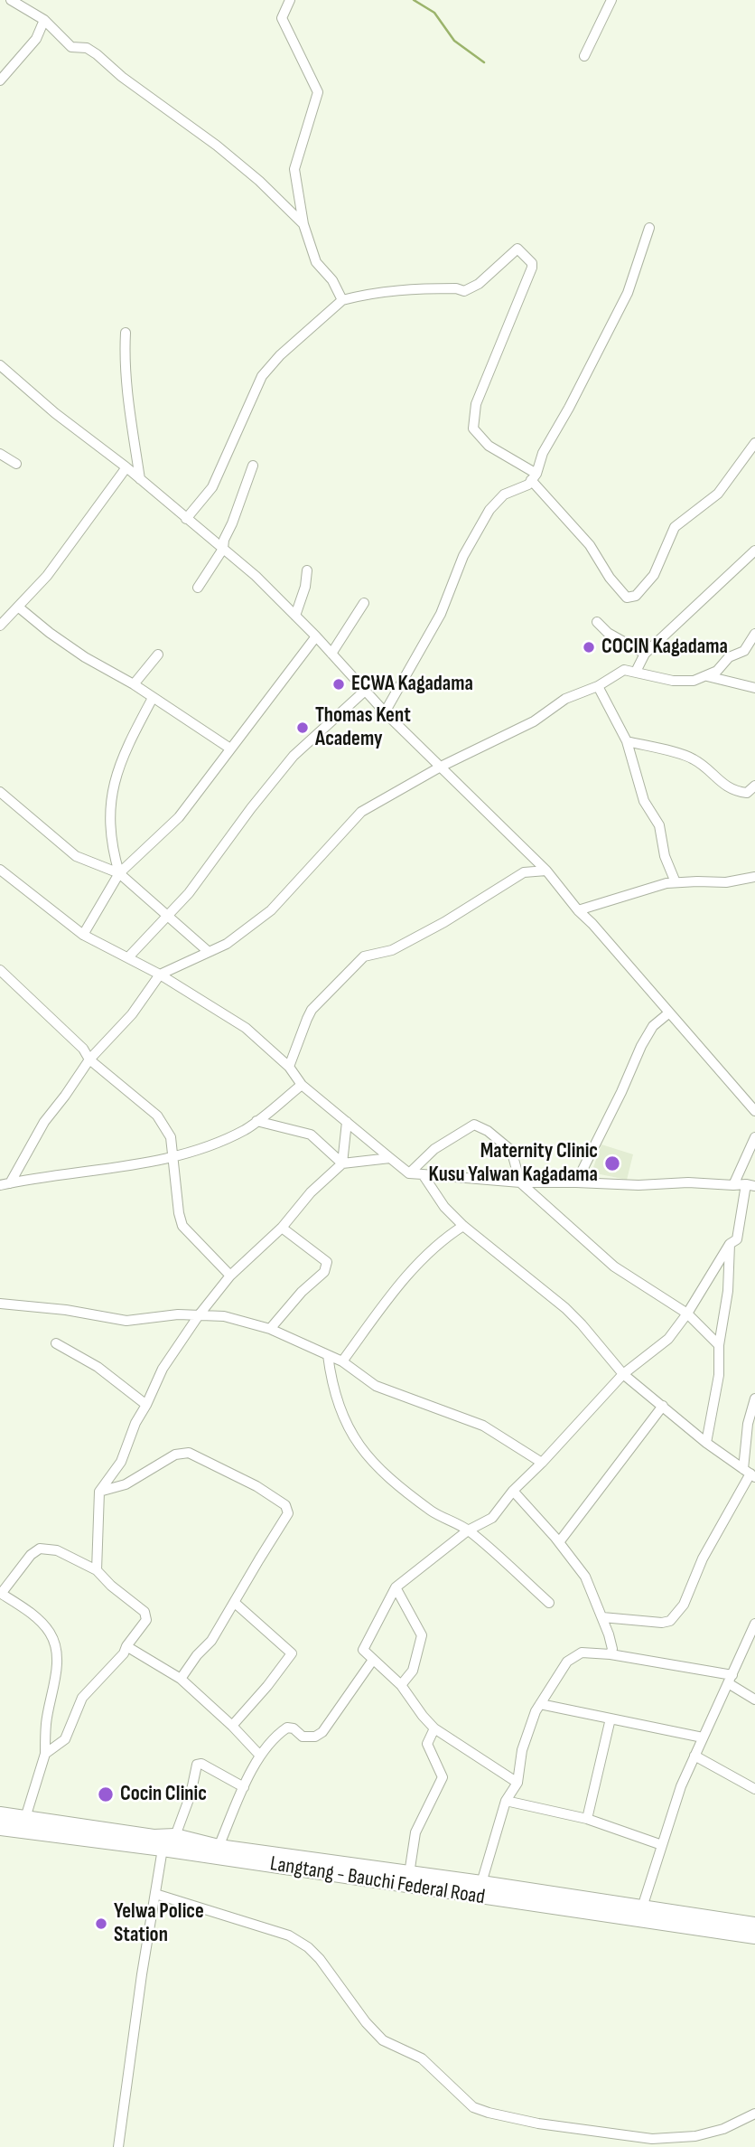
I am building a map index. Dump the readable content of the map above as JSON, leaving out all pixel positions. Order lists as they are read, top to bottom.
{
  "streets": {
    "main road": ["Langtang - Bauchi Federal Road"]
  },
  "places": [
    "COCIN Kagadama",
    "ECWA Kagadama",
    "Thomas Kent Academy",
    "Maternity Clinic Kusu Yalwan Kagadama",
    "Cocin Clinic",
    "Yelwa Police Station"
  ]
}
